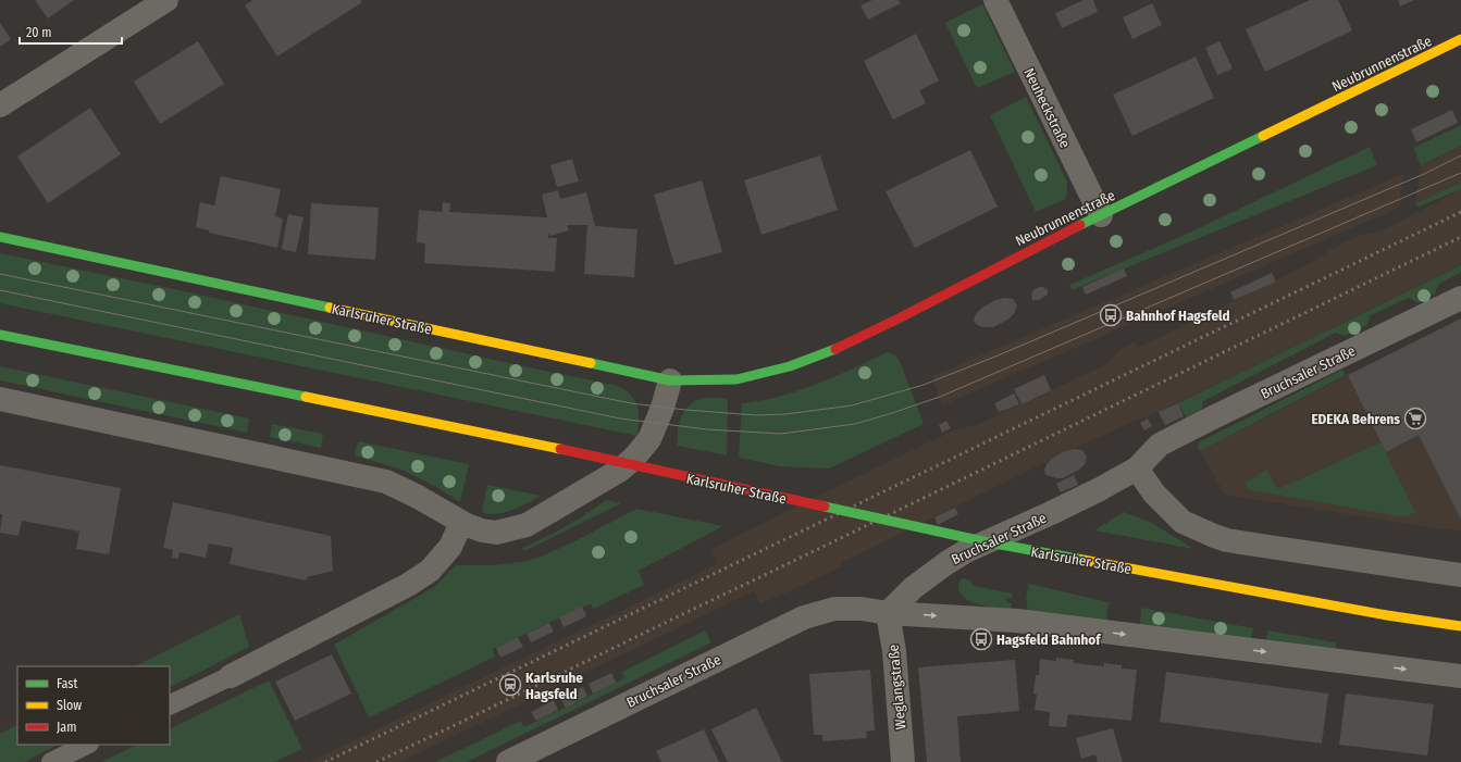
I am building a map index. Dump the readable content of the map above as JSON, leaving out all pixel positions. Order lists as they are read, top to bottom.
{
  "streets": {
    "street": [
      "Neubrunnenstraße",
      "Neuheckstraße",
      "Karlsruher Straße",
      "Bruchsaler Straße",
      "Weglangstraße"
    ]
  },
  "crossings": [
    ["Neubrunnenstraße", "Neuheckstraße"],
    ["Neubrunnenstraße", "Karlsruher Straße"],
    ["Bruchsaler Straße", "Weglangstraße"]
  ],
  "places": {
    "bus stop": ["Bahnhof Hagsfeld", "Hagsfeld Bahnhof"],
    "supermarket": ["EDEKA Behrens"],
    "station": ["Karlsruhe Hagsfeld"]
  },
  "legend": ["Fast", "Slow", "Jam"],
  "scale_bar": "20 m"
}
